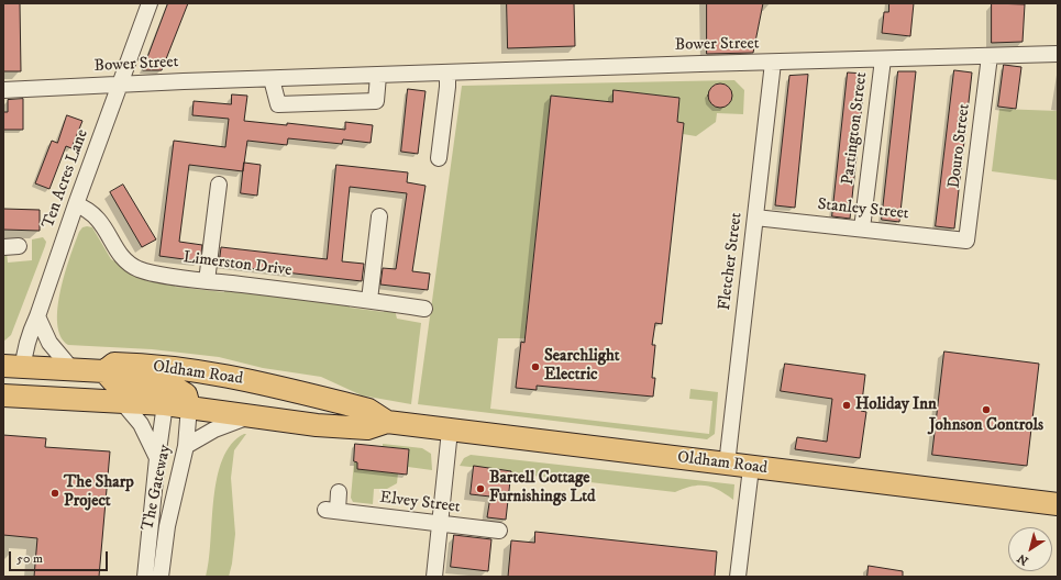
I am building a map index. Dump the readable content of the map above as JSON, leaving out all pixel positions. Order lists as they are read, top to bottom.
{
  "streets": {
    "highway": ["Oldham Road"],
    "street": [
      "Bower Street",
      "Partington Street",
      "Douro Street",
      "Ten Acres Lane",
      "Stanley Street",
      "Fletcher Street",
      "Limerston Drive",
      "The Gateway",
      "Elvey Street"
    ]
  },
  "crossings": [
    ["Bower Street", "Partington Street"],
    ["Bower Street", "Douro Street"],
    ["Bower Street", "Ten Acres Lane"],
    ["Bower Street", "Fletcher Street"],
    ["Partington Street", "Stanley Street"],
    ["Douro Street", "Stanley Street"],
    ["Ten Acres Lane", "Limerston Drive"],
    ["Stanley Street", "Fletcher Street"],
    ["Fletcher Street", "Oldham Road"],
    ["Oldham Road", "The Gateway"]
  ],
  "places": [
    "Searchlight Electric",
    "Holiday Inn",
    "Johnson Controls",
    "Bartell Cottage Furnishings Ltd",
    "The Sharp Project"
  ],
  "scale_bar": "50 m",
  "north": "bottom left"
}
